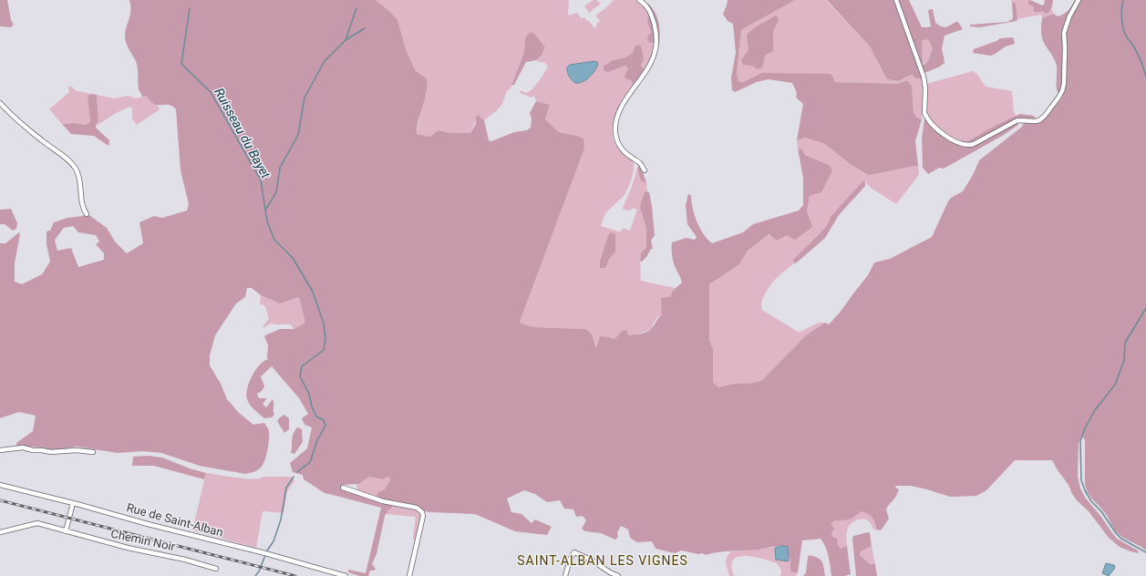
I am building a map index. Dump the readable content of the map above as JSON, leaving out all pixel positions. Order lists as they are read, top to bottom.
{
  "streets": {
    "street": ["Rue de Saint-Alban", "Chemin Noir"]
  },
  "districts": ["SAINT-ALBAN LES VIGNES"],
  "water": ["Ruisseau du Bayet"]
}
